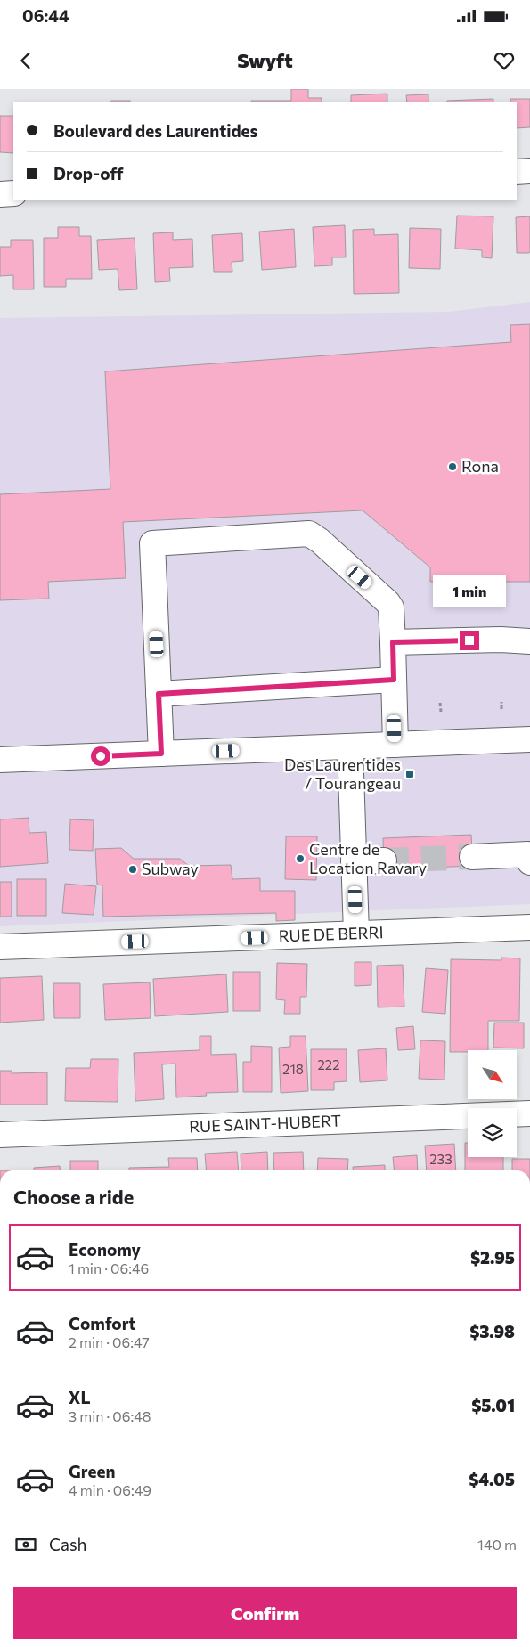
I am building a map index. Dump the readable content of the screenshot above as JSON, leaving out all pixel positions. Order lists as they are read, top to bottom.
{
  "streets": {
    "street": ["RUE DE BERRI", "RUE SAINT-HUBERT"]
  },
  "places": {
    "other": ["Rona", "Centre de Location Ravary", "Subway"],
    "transit": ["Des Laurentides / Tourangeau"]
  },
  "house_numbers": ["222", "218", "233"],
  "north": "bottom right",
  "page": {
    "status": "06:44",
    "header": "Swyft",
    "banner": ["Boulevard des Laurentides", "Drop-off"],
    "bubble": "1 min",
    "heading": "Choose a ride",
    "list": [
      {
        "name": "Economy",
        "note": "1 min · 06:46",
        "value": "$2.95"
      },
      {
        "name": "Comfort",
        "note": "2 min · 06:47",
        "value": "$3.98"
      },
      {
        "name": "XL",
        "note": "3 min · 06:48",
        "value": "$5.01"
      },
      {
        "name": "Green",
        "note": "4 min · 06:49",
        "value": "$4.05"
      }
    ],
    "pay": ["Cash", "140 m"],
    "buttons": "Confirm"
  }
}
